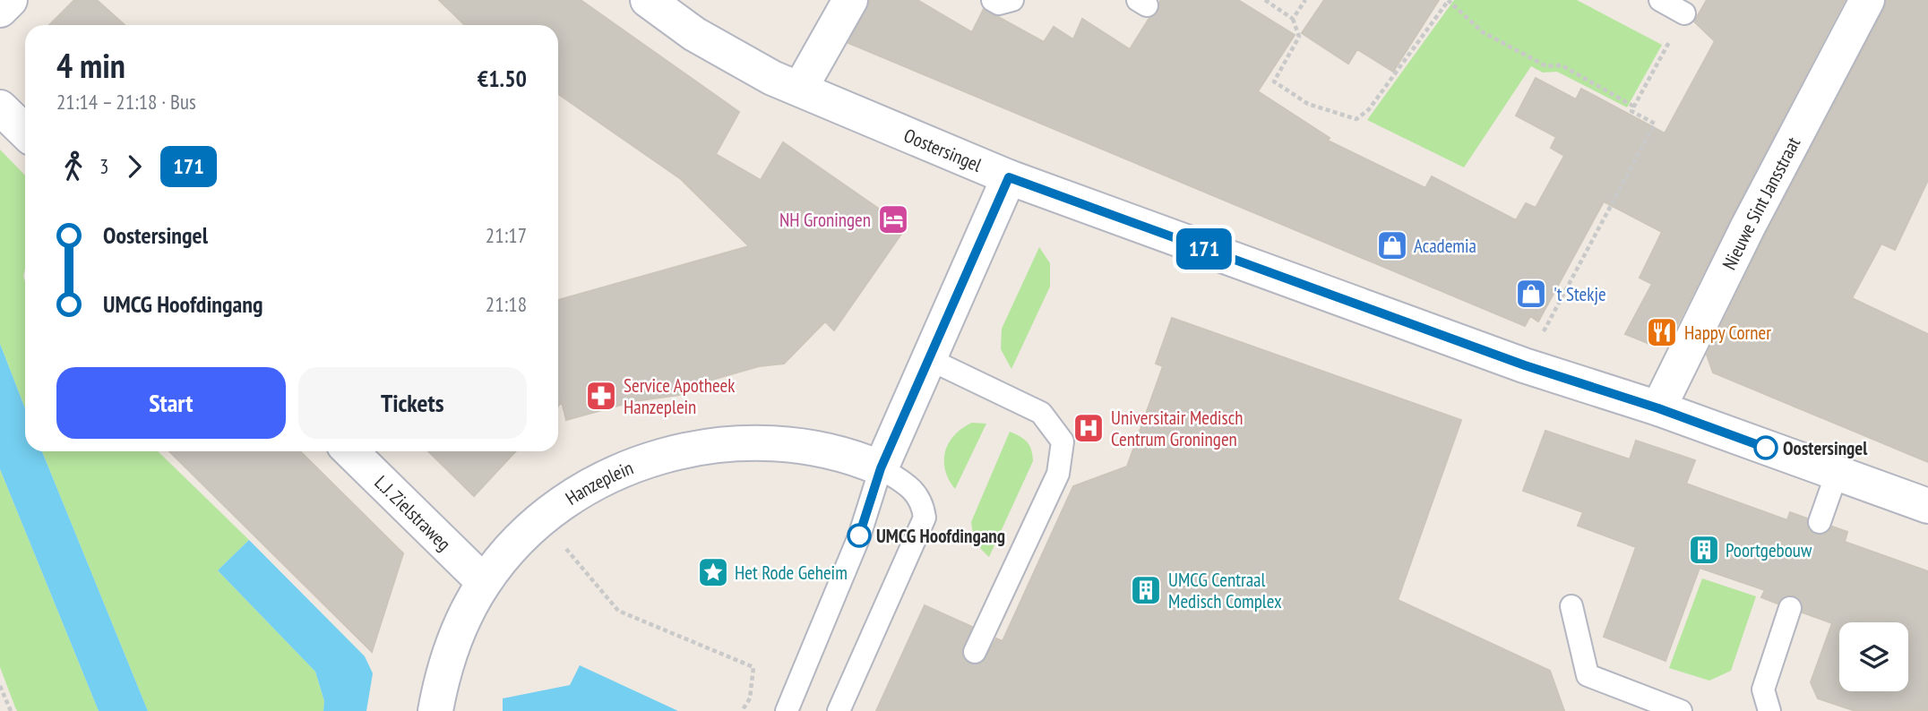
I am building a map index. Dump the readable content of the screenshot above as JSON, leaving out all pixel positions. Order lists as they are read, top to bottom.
{
  "streets": {
    "street": [
      "Oostersingel",
      "Nieuwe Sint Jansstraat",
      "Hanzeplein",
      "L.J. Zielstraweg"
    ]
  },
  "crossings": [
    ["Oostersingel", "Nieuwe Sint Jansstraat"],
    ["Hanzeplein", "L.J. Zielstraweg"]
  ],
  "places": {
    "hotel": ["NH Groningen"],
    "shop": ["Academia", "'t Stekje"],
    "restaurant": ["Happy Corner"],
    "pharmacy": ["Service Apotheek Hanzeplein"],
    "hospital": ["Universitair Medisch Centrum Groningen"],
    "other": ["Oostersingel", "UMCG Hoofdingang"],
    "building": ["Poortgebouw", "UMCG Centraal Medisch Complex"],
    "place": ["Het Rode Geheim"]
  },
  "lines": ["bus line 171"],
  "page": {
    "on_map": "171",
    "heading": ["4 min", "21:14 – 21:18 · Bus", "€1.50"],
    "legs": ["3", "171"],
    "list": [
      {
        "name": "Oostersingel",
        "value": "21:17"
      },
      {
        "name": "UMCG Hoofdingang",
        "value": "21:18"
      }
    ],
    "buttons": ["Start", "Tickets"]
  }
}
